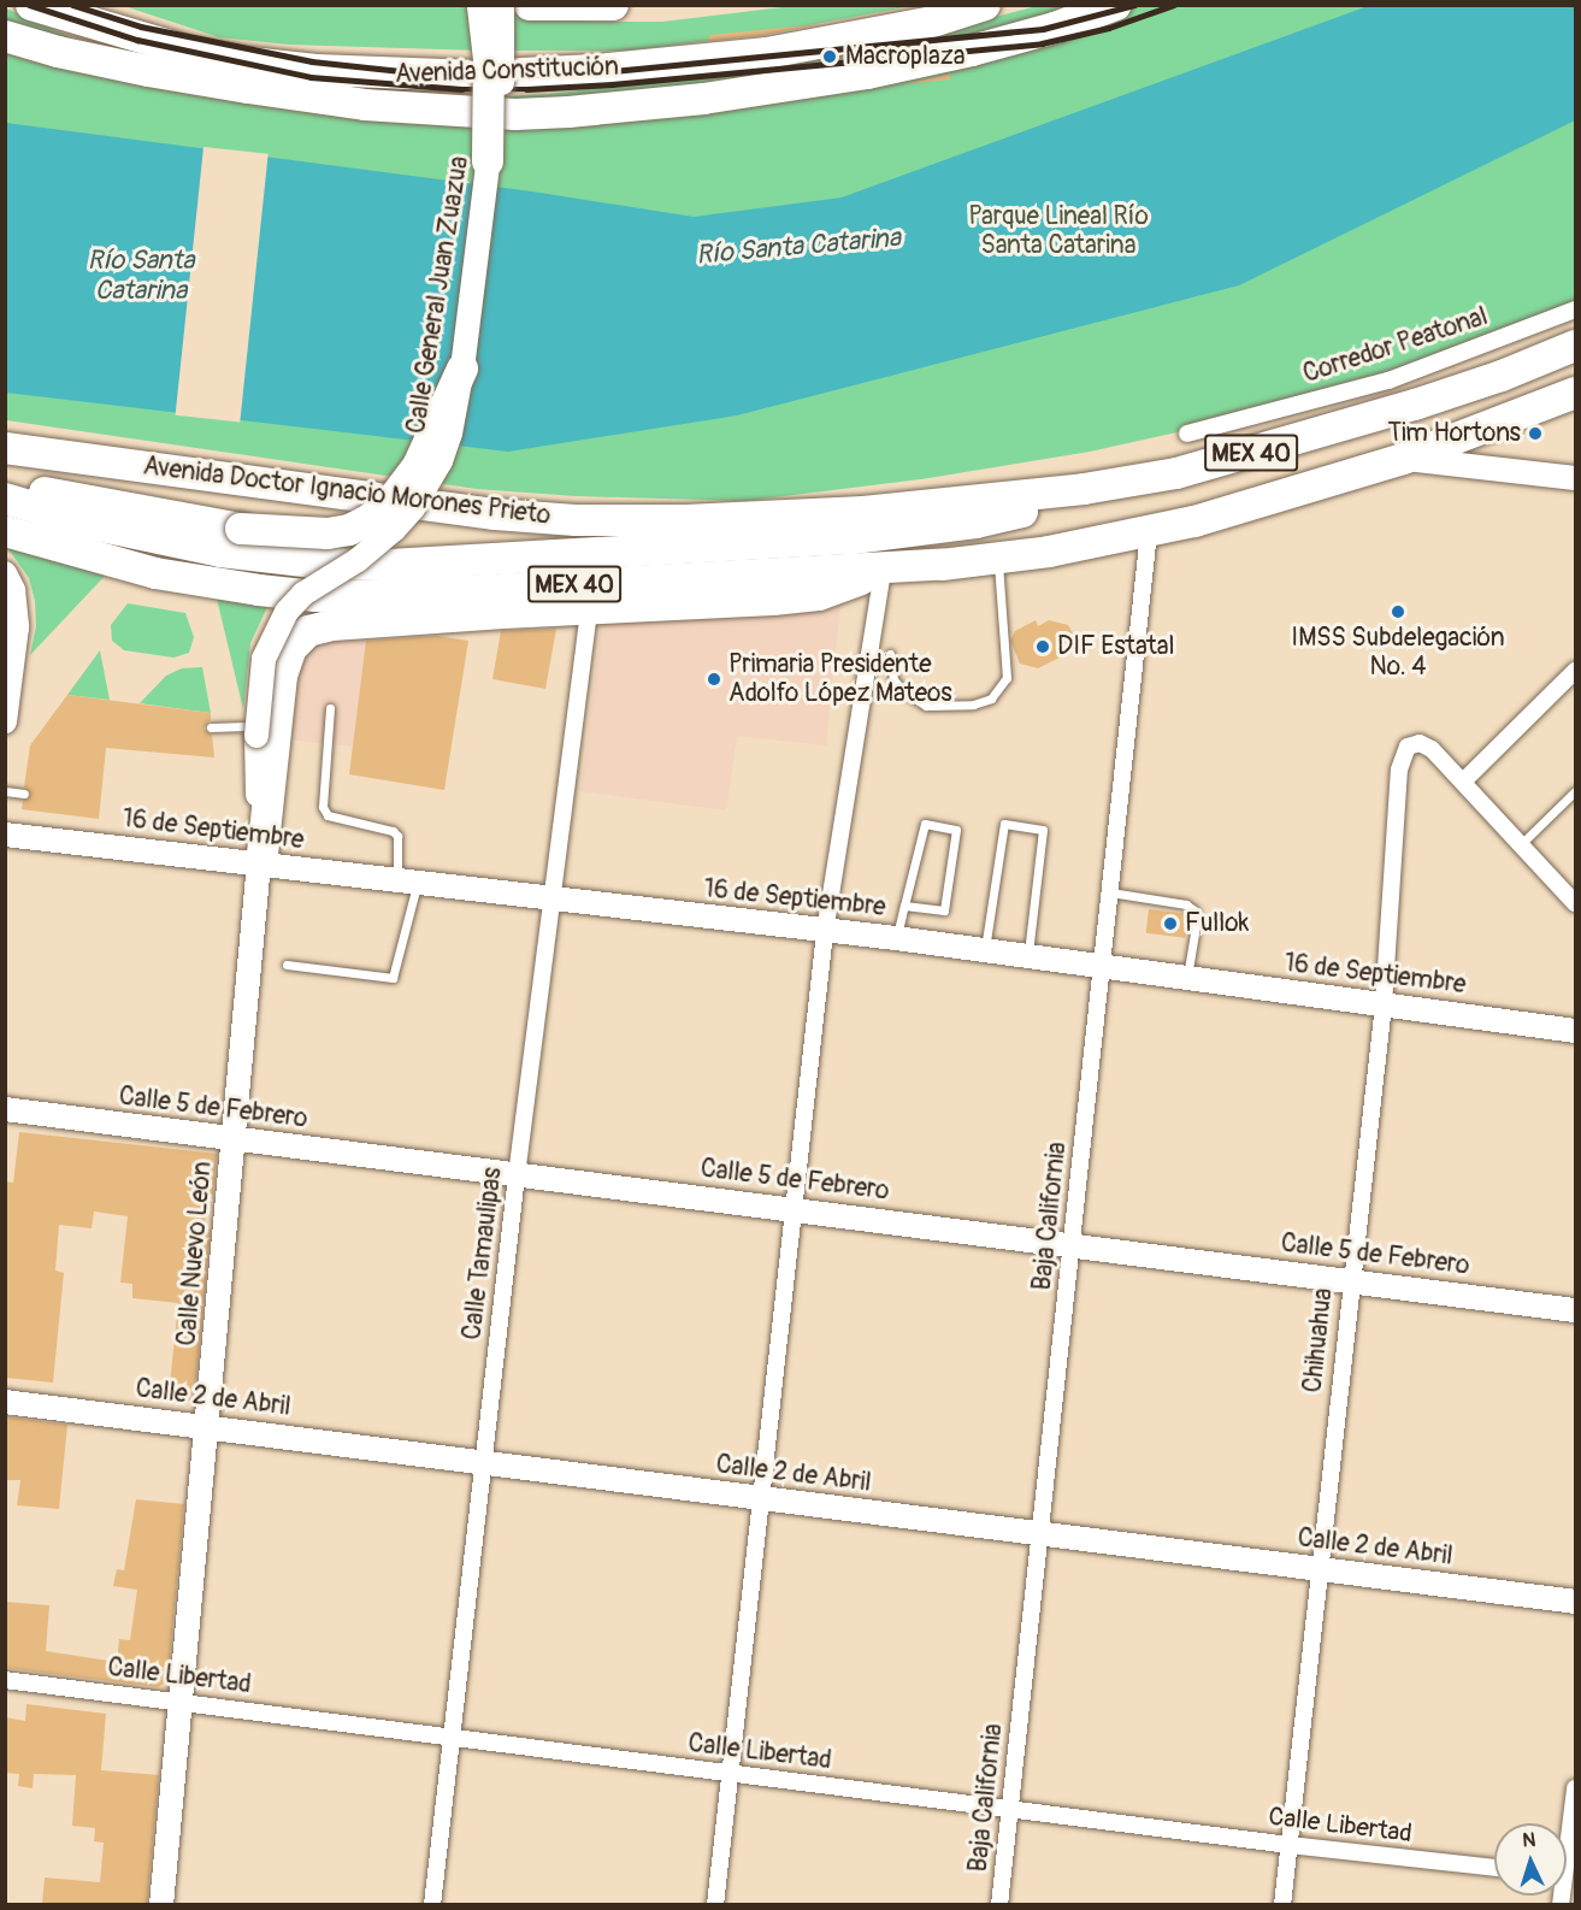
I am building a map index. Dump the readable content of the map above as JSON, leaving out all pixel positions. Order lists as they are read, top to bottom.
{
  "streets": {
    "highway": ["Avenida Constitución", "MEX 40", "Avenida Doctor Ignacio Morones Prieto"],
    "street": [
      "Calle General Juan Zuazua",
      "Corredor Peatonal",
      "16 de Septiembre",
      "Calle 5 de Febrero",
      "Baja California",
      "Calle Nuevo León",
      "Calle Tamaulipas",
      "Chihuahua",
      "Calle 2 de Abril",
      "Calle Libertad"
    ]
  },
  "crossings": [
    ["Calle General Juan Zuazua", "Calle Nuevo León"],
    ["MEX 40", "Baja California"],
    ["16 de Septiembre", "Baja California"],
    ["16 de Septiembre", "Calle Nuevo León"],
    ["16 de Septiembre", "Calle Tamaulipas"],
    ["16 de Septiembre", "Chihuahua"],
    ["Calle 5 de Febrero", "Baja California"],
    ["Calle 5 de Febrero", "Calle Nuevo León"],
    ["Calle 5 de Febrero", "Calle Tamaulipas"],
    ["Calle 5 de Febrero", "Chihuahua"],
    ["Baja California", "Calle 2 de Abril"],
    ["Baja California", "Calle Libertad"],
    ["Calle Nuevo León", "Calle 2 de Abril"],
    ["Calle Nuevo León", "Calle Libertad"],
    ["Calle Tamaulipas", "Calle 2 de Abril"],
    ["Calle Tamaulipas", "Calle Libertad"],
    ["Chihuahua", "Calle 2 de Abril"],
    ["Chihuahua", "Calle Libertad"]
  ],
  "water": ["Río Santa Catarina"],
  "parks": ["Parque Lineal Río Santa Catarina"],
  "places": [
    "Macroplaza",
    "Tim Hortons",
    "IMSS Subdelegación No. 4",
    "DIF Estatal",
    "Primaria Presidente Adolfo López Mateos",
    "Fullok"
  ],
  "north": "top"
}
